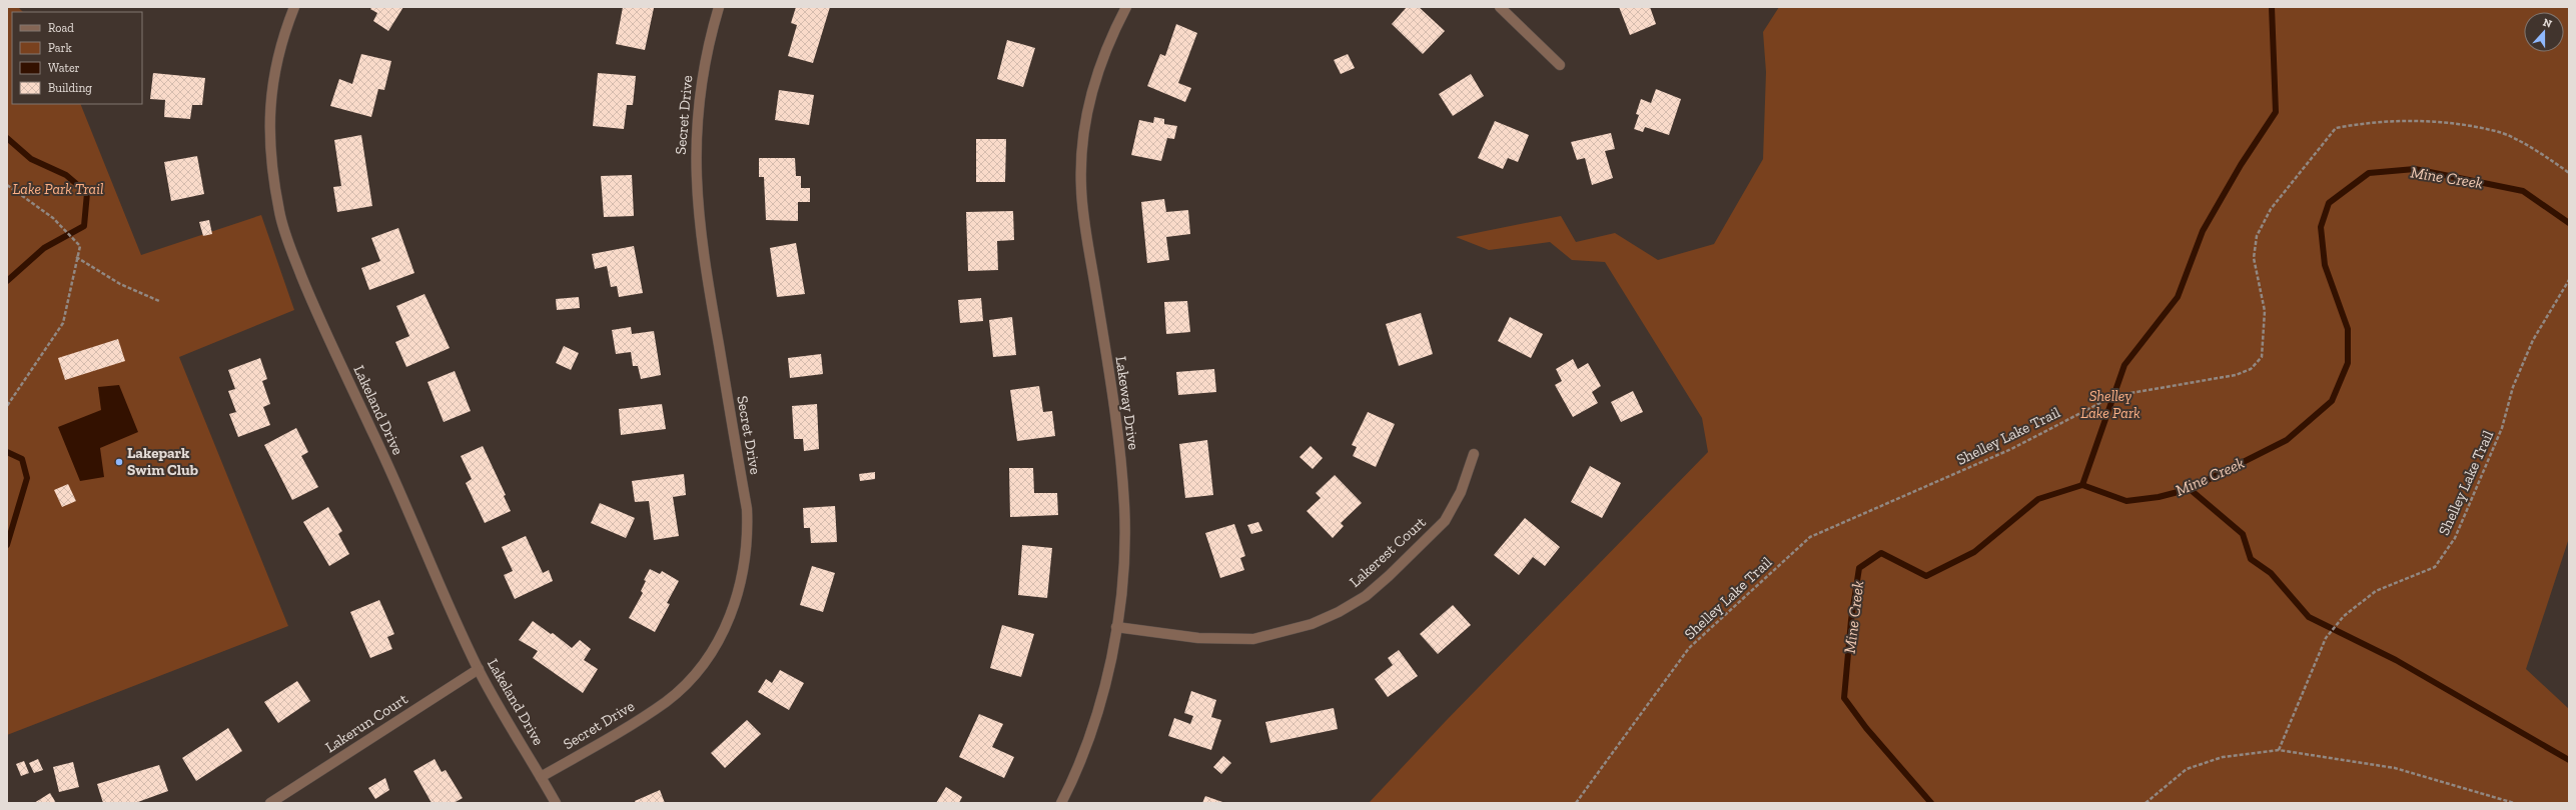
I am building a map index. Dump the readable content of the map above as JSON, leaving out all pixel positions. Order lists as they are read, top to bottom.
{
  "streets": {
    "street": [
      "Secret Drive",
      "Lakeway Drive",
      "Lakeland Drive",
      "Lakerest Court",
      "Lakerun Court"
    ],
    "path": ["Shelley Lake Trail"]
  },
  "crossings": [
    ["Secret Drive", "Lakeland Drive"],
    ["Lakeway Drive", "Lakerest Court"],
    ["Lakeland Drive", "Lakerun Court"]
  ],
  "water": ["Mine Creek"],
  "parks": ["Lake Park Trail", "Shelley Lake Park"],
  "places": ["Lakepark Swim Club"],
  "legend": [
    "Road",
    "Park",
    "Water",
    "Building"
  ],
  "north": "top"
}
